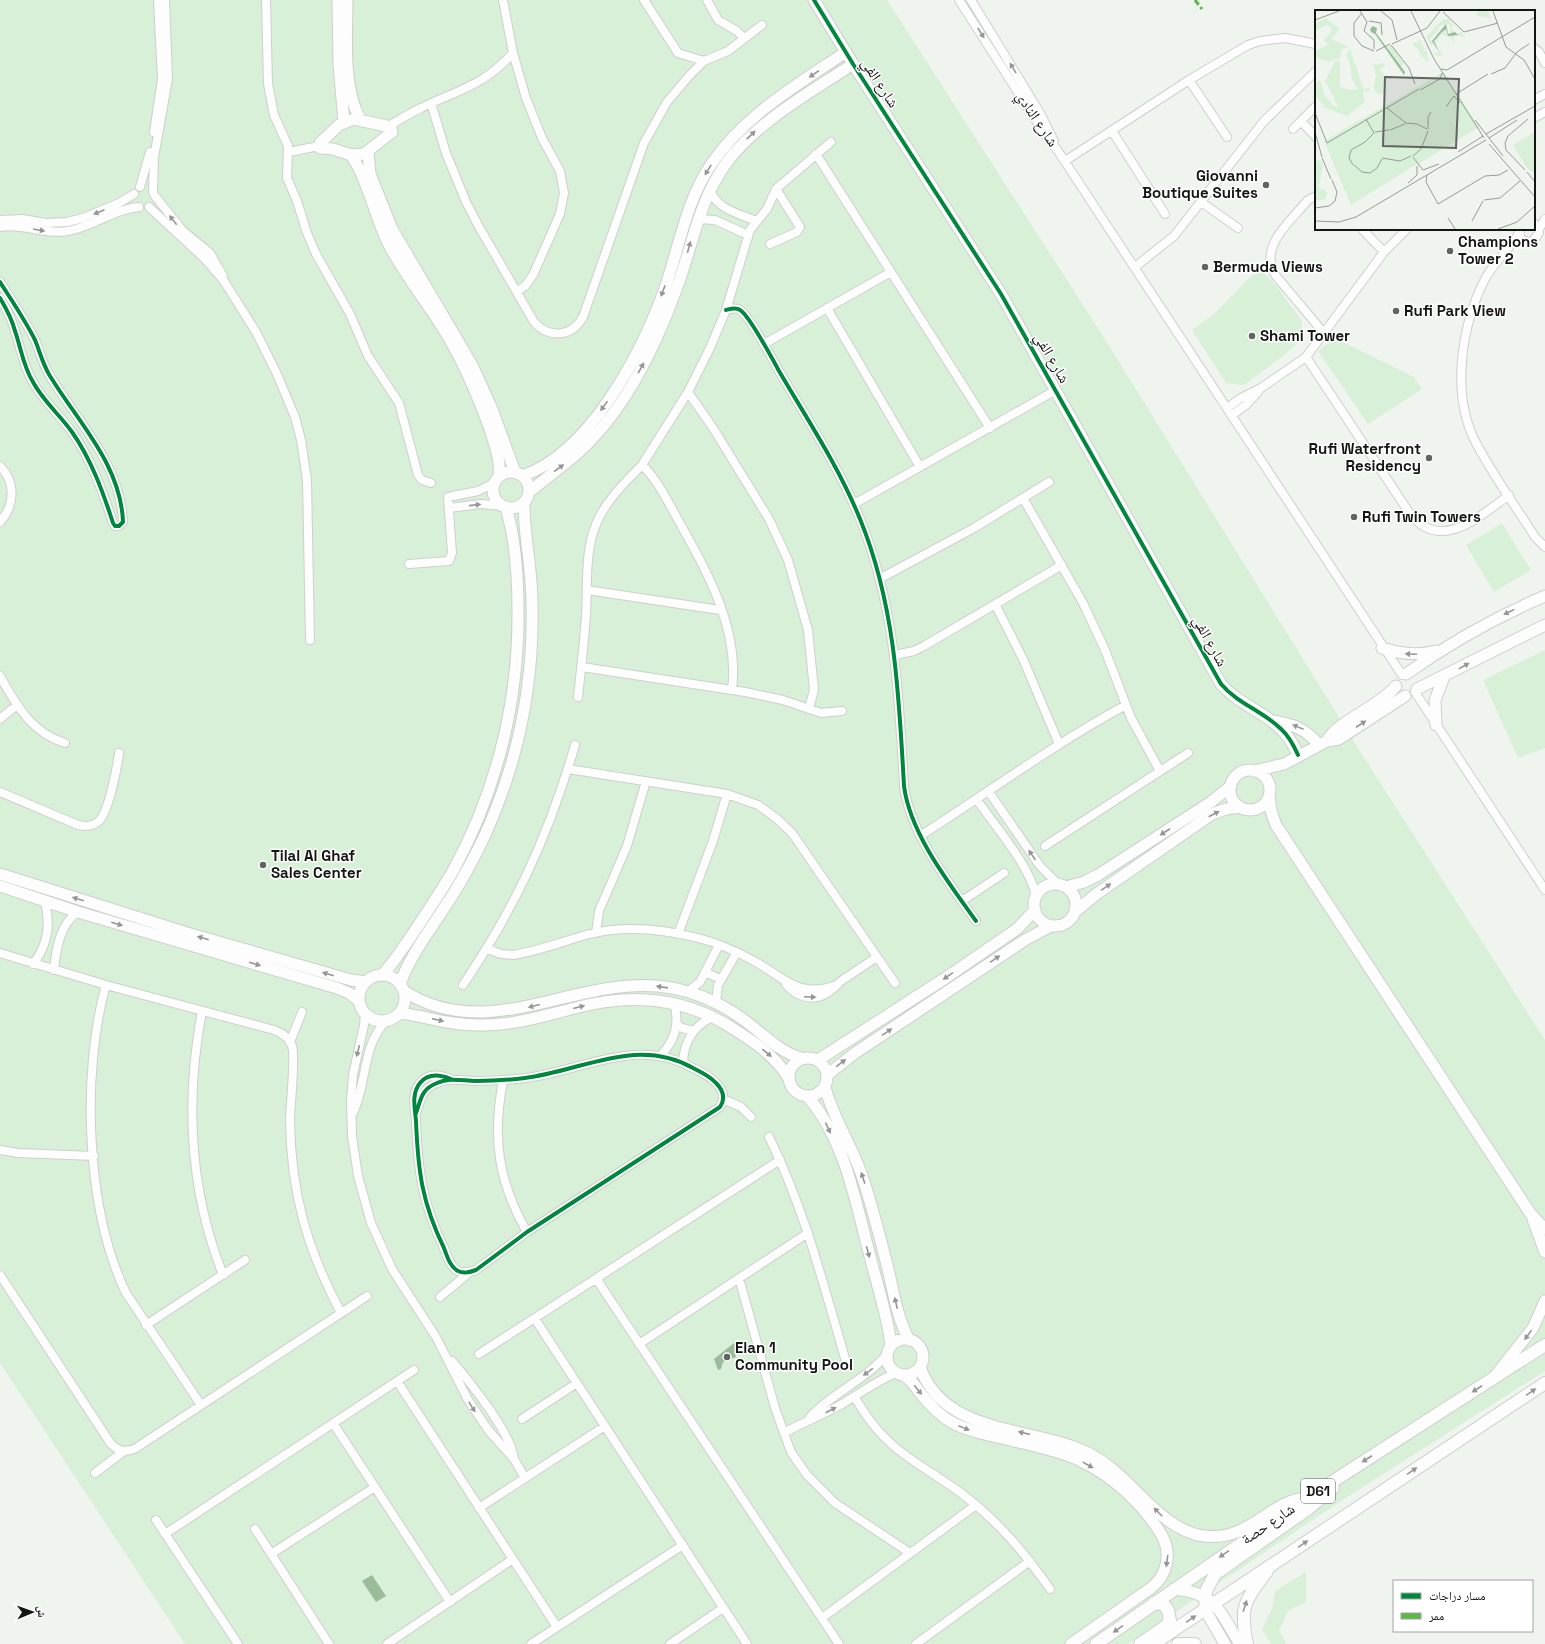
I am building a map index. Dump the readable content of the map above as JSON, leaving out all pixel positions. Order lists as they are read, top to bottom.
{
  "streets": {
    "main road": ["D61", "شارع حصة"],
    "street": ["شارع الفي", "شارع النادي"]
  },
  "places": [
    "Giovanni Boutique Suites",
    "Champions Tower 2",
    "Bermuda Views",
    "Rufi Park View",
    "Shami Tower",
    "Rufi Waterfront Residency",
    "Rufi Twin Towers",
    "Tilal Al Ghaf Sales Center",
    "Elan 1 Community Pool"
  ],
  "legend": ["مسار دراجات", "ممر"],
  "north": "right"
}
